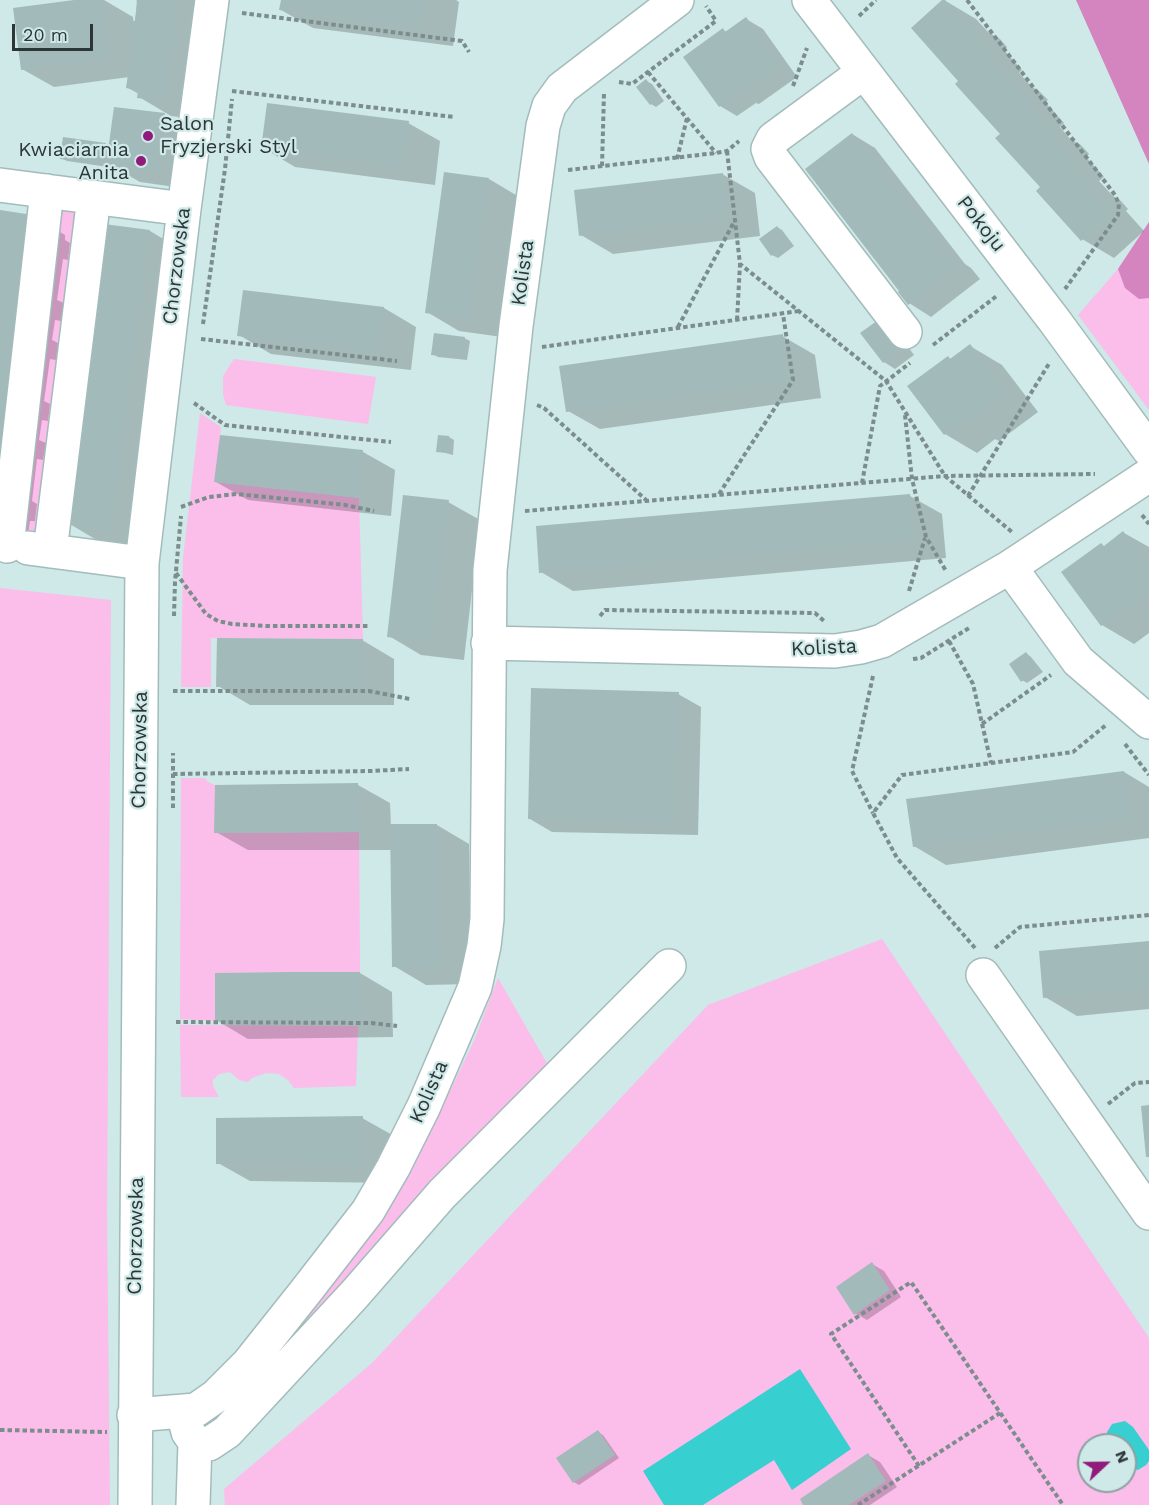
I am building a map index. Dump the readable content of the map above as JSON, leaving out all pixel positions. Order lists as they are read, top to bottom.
{
  "streets": {
    "street": ["Pokoju", "Chorzowska", "Kolista"]
  },
  "crossings": [
    ["Chorzowska", "Kolista"]
  ],
  "places": ["Salon Fryzjerski Styl", "Kwiaciarnia Anita"],
  "scale_bar": "20 m",
  "north": "right"
}
